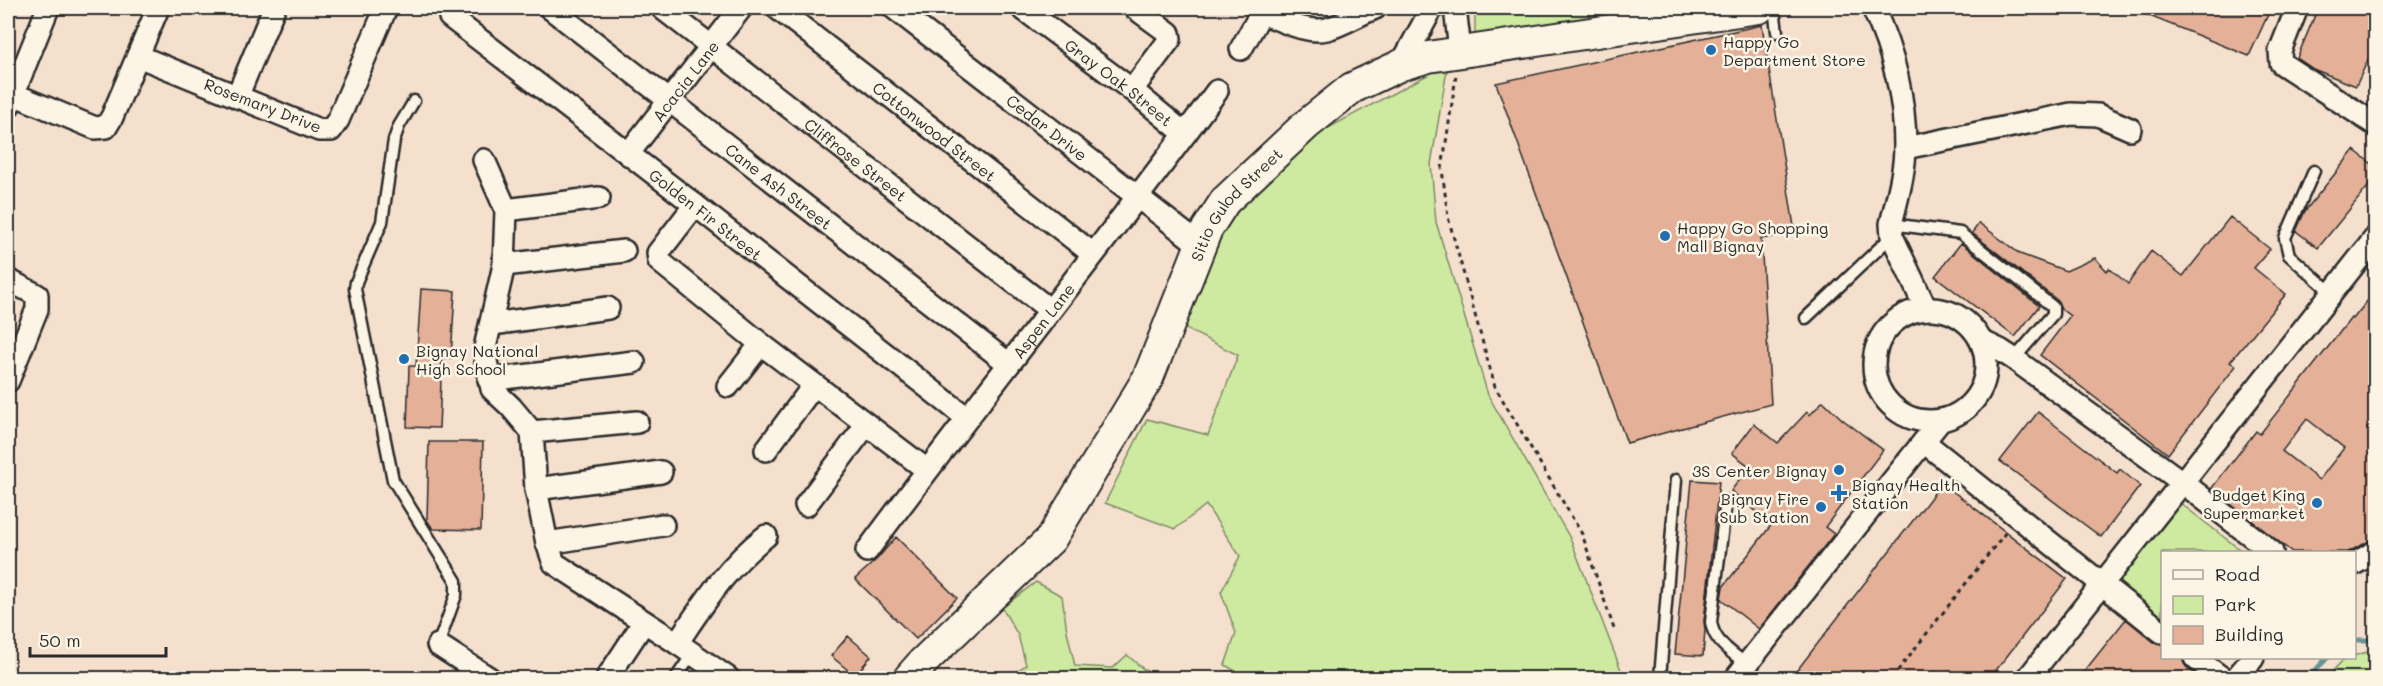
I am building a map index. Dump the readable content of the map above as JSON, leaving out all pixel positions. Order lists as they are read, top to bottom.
{
  "streets": {
    "main road": ["Sitio Gulod Street"],
    "street": [
      "Acacia Lane",
      "Gray Oak Street",
      "Rosemary Drive",
      "Cedar Drive",
      "Cottonwood Street",
      "Cliffrose Street",
      "Cane Ash Street",
      "Golden Fir Street",
      "Aspen Lane"
    ]
  },
  "crossings": [
    ["Acacia Lane", "Cliffrose Street"],
    ["Acacia Lane", "Cane Ash Street"],
    ["Acacia Lane", "Golden Fir Street"],
    ["Gray Oak Street", "Aspen Lane"],
    ["Cedar Drive", "Sitio Gulod Street"],
    ["Cedar Drive", "Aspen Lane"],
    ["Cottonwood Street", "Aspen Lane"],
    ["Cliffrose Street", "Aspen Lane"],
    ["Cane Ash Street", "Aspen Lane"],
    ["Golden Fir Street", "Aspen Lane"]
  ],
  "places": {
    "other": [
      "Happy Go Department Store",
      "Happy Go Shopping Mall Bignay",
      "Bignay National High School",
      "3S Center Bignay",
      "Budget King Supermarket",
      "Bignay Fire Sub Station"
    ],
    "health": ["Bignay Health Station"]
  },
  "legend": ["Road", "Park", "Building"],
  "scale_bar": "50 m"
}
